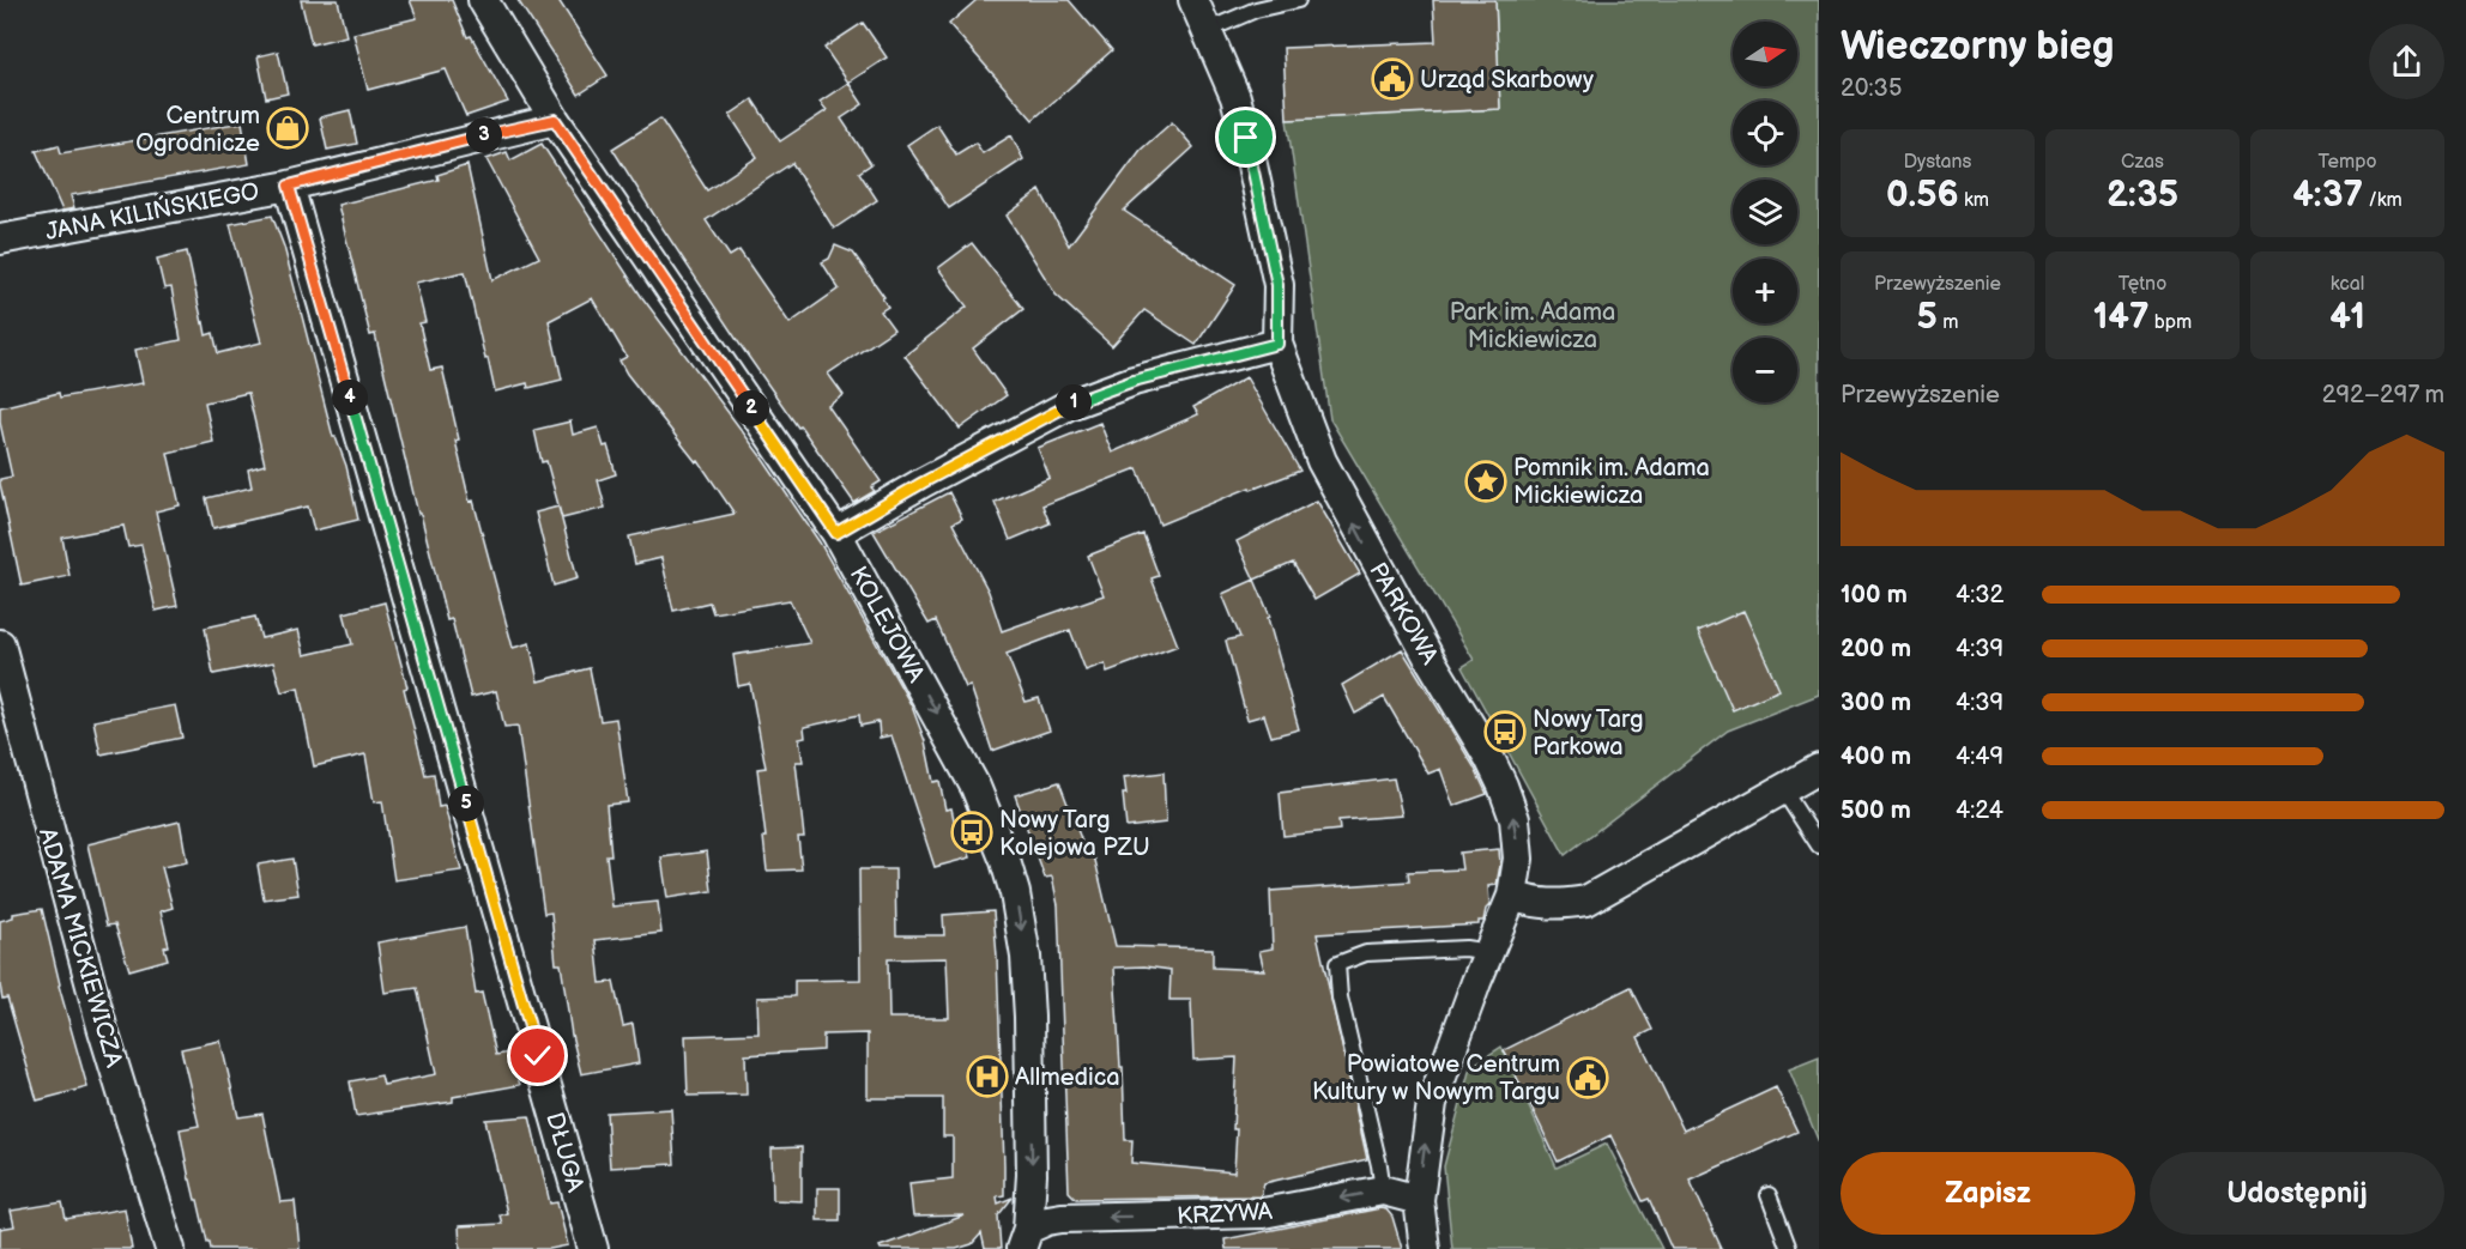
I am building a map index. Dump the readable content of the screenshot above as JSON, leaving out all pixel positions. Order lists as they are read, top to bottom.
{
  "streets": {
    "street": [
      "JANA KILIŃSKIEGO",
      "PARKOWA",
      "KOLEJOWA",
      "ADAMA MICKIEWICZA",
      "DŁUGA",
      "KRZYWA"
    ]
  },
  "crossings": [
    ["JANA KILIŃSKIEGO", "KOLEJOWA"],
    ["JANA KILIŃSKIEGO", "DŁUGA"],
    ["PARKOWA", "KRZYWA"],
    ["KOLEJOWA", "KRZYWA"]
  ],
  "one_way": ["PARKOWA", "KOLEJOWA", "KRZYWA"],
  "parks": ["Park im. Adama Mickiewicza"],
  "places": {
    "public building": ["Urząd Skarbowy", "Powiatowe Centrum Kultury w Nowym Targu"],
    "shop": ["Centrum Ogrodnicze"],
    "place": ["Pomnik im. Adama Mickiewicza"],
    "bus stop": ["Nowy Targ Parkowa", "Nowy Targ Kolejowa PZU"],
    "hospital": ["Allmedica"]
  },
  "north": "right",
  "page": {
    "heading": ["Wieczorny bieg", "20:35"],
    "map_buttons": ["+", "−"],
    "pins": [
      "3",
      "4",
      "1",
      "2",
      "5"
    ],
    "stats": [
      ["Dystans", "0.56 km"],
      ["Czas", "2:35"],
      ["Tempo", "4:37 /km"],
      ["Przewyższenie", "5 m"],
      ["Tętno", "147 bpm"],
      ["kcal", "41"]
    ],
    "chart": ["Przewyższenie", "292–297 m"],
    "list": [
      {
        "name": "100 m",
        "note": "4:32"
      },
      {
        "name": "200 m",
        "note": "4:39"
      },
      {
        "name": "300 m",
        "note": "4:39"
      },
      {
        "name": "400 m",
        "note": "4:49"
      },
      {
        "name": "500 m",
        "note": "4:24"
      }
    ],
    "buttons": ["Zapisz", "Udostępnij"]
  }
}
